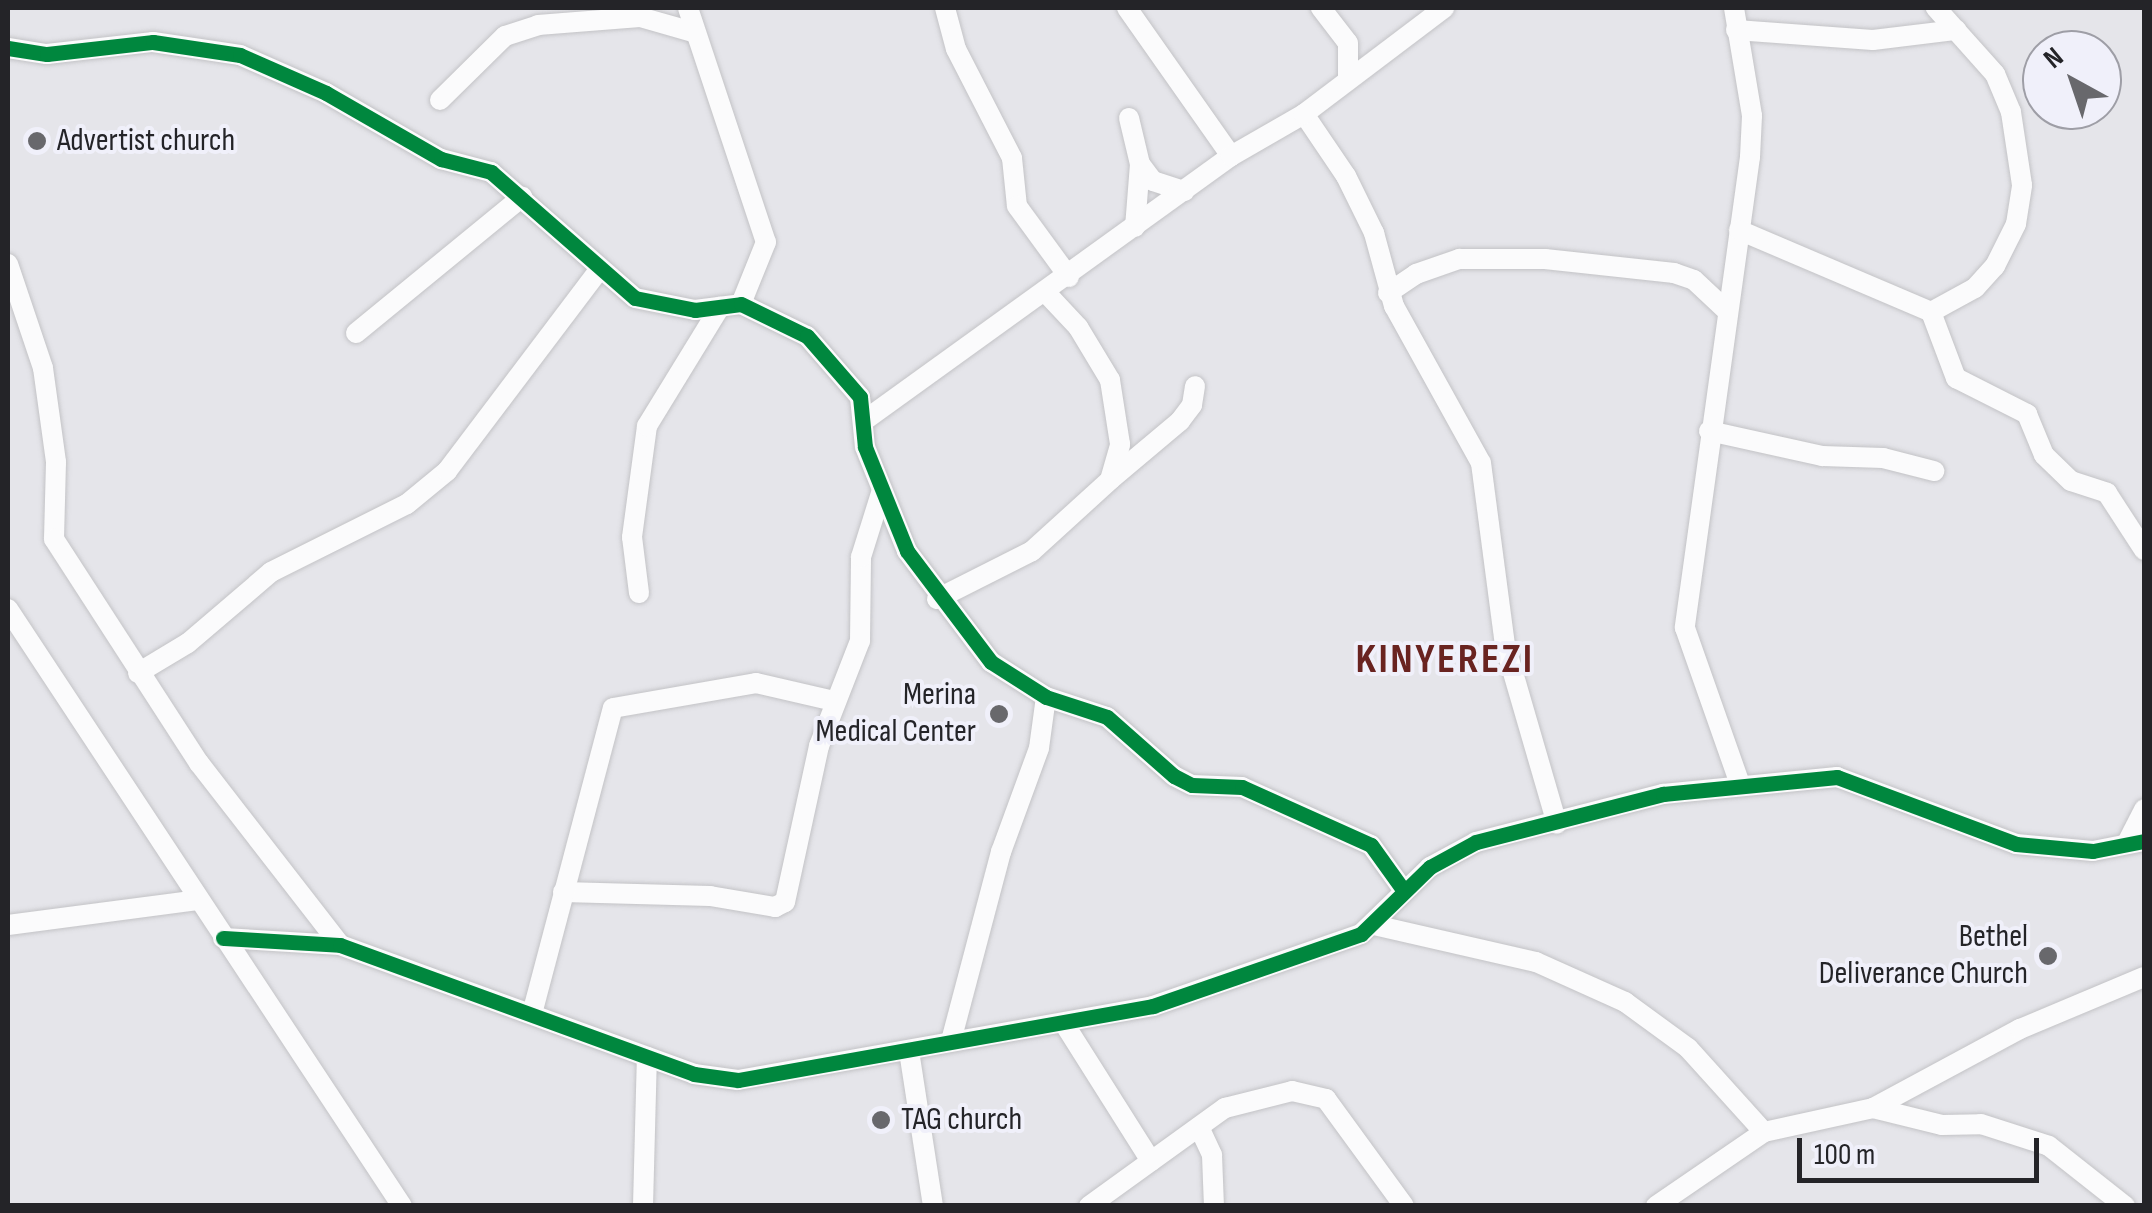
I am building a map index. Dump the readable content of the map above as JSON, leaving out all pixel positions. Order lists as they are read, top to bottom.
{
  "districts": ["KINYEREZI"],
  "places": [
    "Advertist church",
    "Merina Medical Center",
    "Bethel Deliverance Church",
    "TAG church"
  ],
  "scale_bar": "100 m",
  "north": "top left"
}
